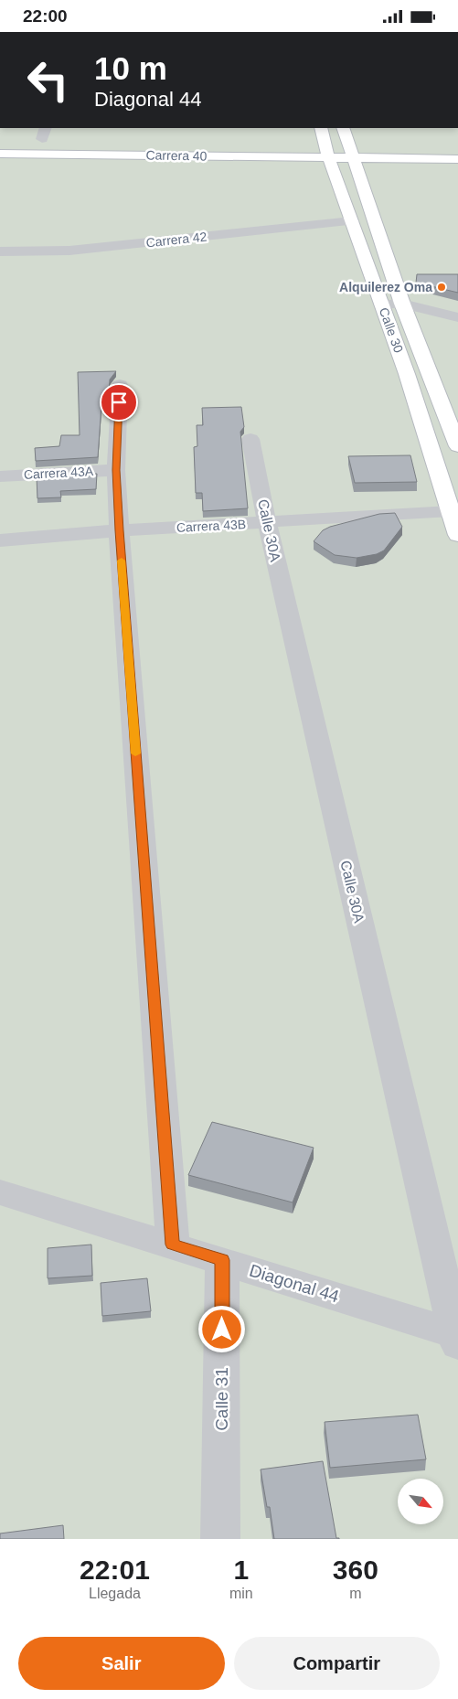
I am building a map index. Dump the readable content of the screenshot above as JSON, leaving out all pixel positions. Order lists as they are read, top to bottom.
{
  "streets": {
    "main road": ["Carrera 40", "Calle 30"],
    "street": [
      "Carrera 42",
      "Carrera 43A",
      "Carrera 43B",
      "Calle 30A",
      "Diagonal 44",
      "Calle 31"
    ]
  },
  "crossings": [
    ["Carrera 40", "Calle 30"],
    ["Carrera 42", "Calle 30"],
    ["Calle 30", "Carrera 43B"],
    ["Carrera 43B", "Calle 30A"],
    ["Calle 30A", "Diagonal 44"],
    ["Diagonal 44", "Calle 31"]
  ],
  "places": ["Alquilerez Oma"],
  "north": "bottom right",
  "page": {
    "status": "22:00",
    "turn": ["10 m", "Diagonal 44"],
    "eta": [
      "22:01",
      "Llegada",
      "1",
      "min",
      "360",
      "m"
    ],
    "buttons": ["Salir", "Compartir"]
  }
}
